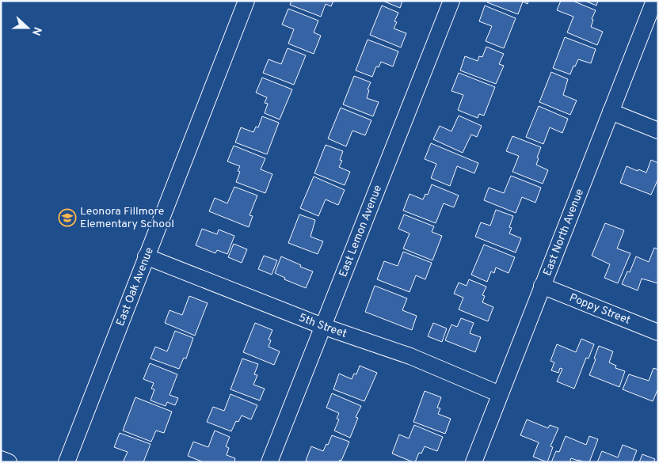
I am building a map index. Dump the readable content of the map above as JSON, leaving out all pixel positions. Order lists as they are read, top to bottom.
{
  "streets": {
    "street": [
      "East Lemon Avenue",
      "East North Avenue",
      "East Oak Avenue",
      "Poppy Street",
      "5th Street"
    ]
  },
  "crossings": [
    ["East Lemon Avenue", "5th Street"],
    ["East North Avenue", "Poppy Street"],
    ["East North Avenue", "5th Street"],
    ["East Oak Avenue", "5th Street"]
  ],
  "places": {
    "school or university": ["Leonora Fillmore Elementary School"]
  },
  "north": "right"
}
